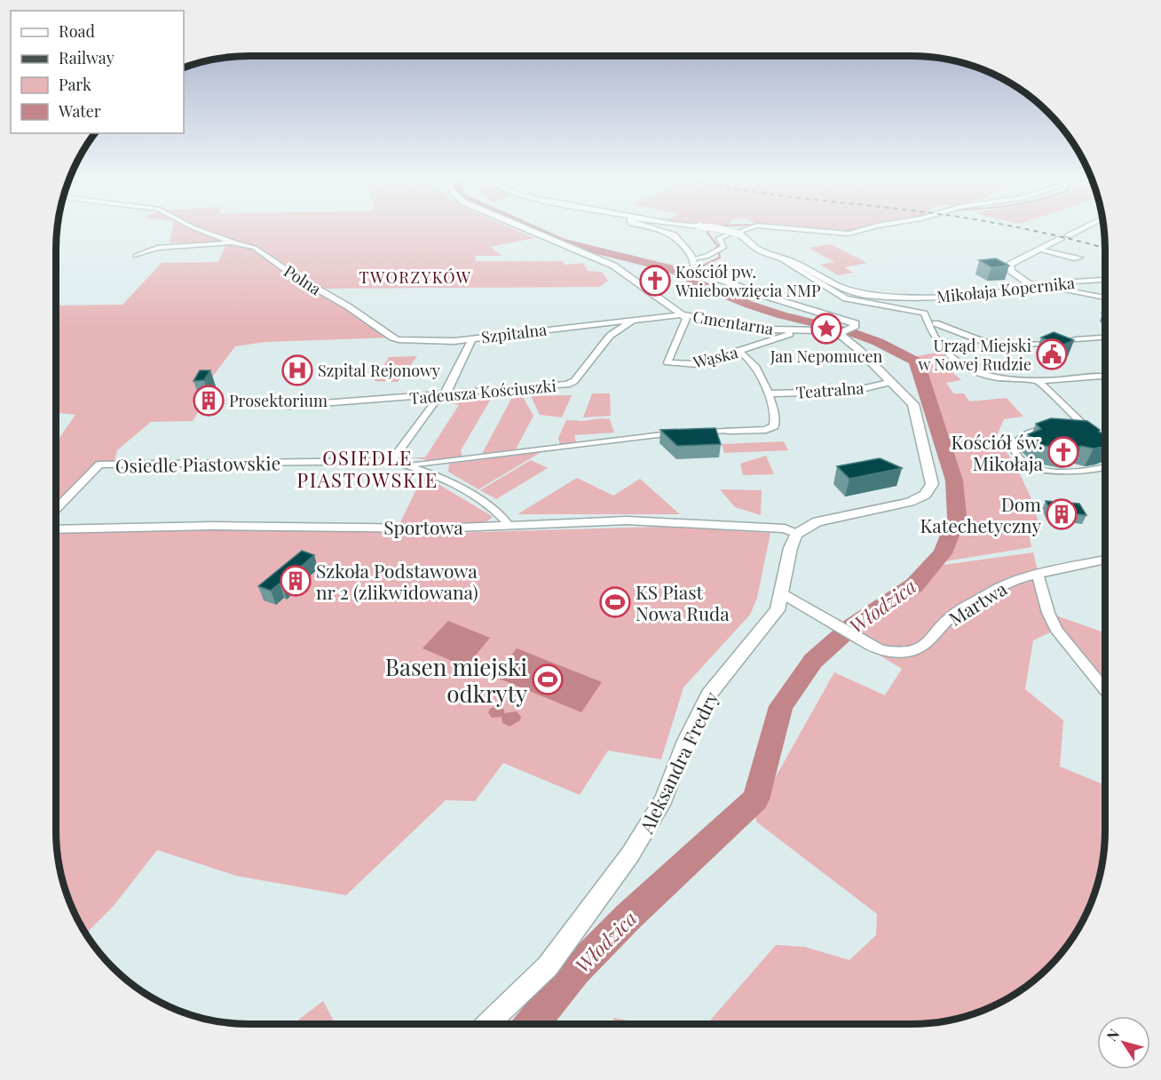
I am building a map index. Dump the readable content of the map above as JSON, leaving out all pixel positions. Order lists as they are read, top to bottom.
{
  "streets": {
    "street": [
      "Polna",
      "Mikołaja Kopernika",
      "Cmentarna",
      "Szpitalna",
      "Wąska",
      "Teatralna",
      "Tadeusza Kościuszki",
      "Osiedle Piastowskie",
      "Sportowa",
      "Martwa",
      "Aleksandra Fredry"
    ]
  },
  "crossings": [
    ["Polna", "Szpitalna"],
    ["Cmentarna", "Wąska"],
    ["Cmentarna", "Tadeusza Kościuszki"],
    ["Szpitalna", "Tadeusza Kościuszki"],
    ["Wąska", "Teatralna"],
    ["Wąska", "Tadeusza Kościuszki"],
    ["Osiedle Piastowskie", "Sportowa"],
    ["Sportowa", "Aleksandra Fredry"],
    ["Martwa", "Aleksandra Fredry"]
  ],
  "districts": ["TWORZYKÓW", "OSIEDLE PIASTOWSKIE"],
  "water": ["Włodzica"],
  "places": {
    "church": ["Kościół pw. Wniebowzięcia NMP", "Kościół św. Mikołaja"],
    "place": ["Jan Nepomucen"],
    "public building": ["Urząd Miejski w Nowej Rudzie"],
    "hospital": ["Szpital Rejonowy"],
    "building": ["Prosektorium", "Dom Katechetyczny", "Szkoła Podstawowa nr 2 (zlikwidowana)"],
    "sports": ["KS Piast Nowa Ruda", "Basen miejski odkryty"]
  },
  "legend": [
    "Road",
    "Railway",
    "Park",
    "Water"
  ],
  "north": "top left"
}
